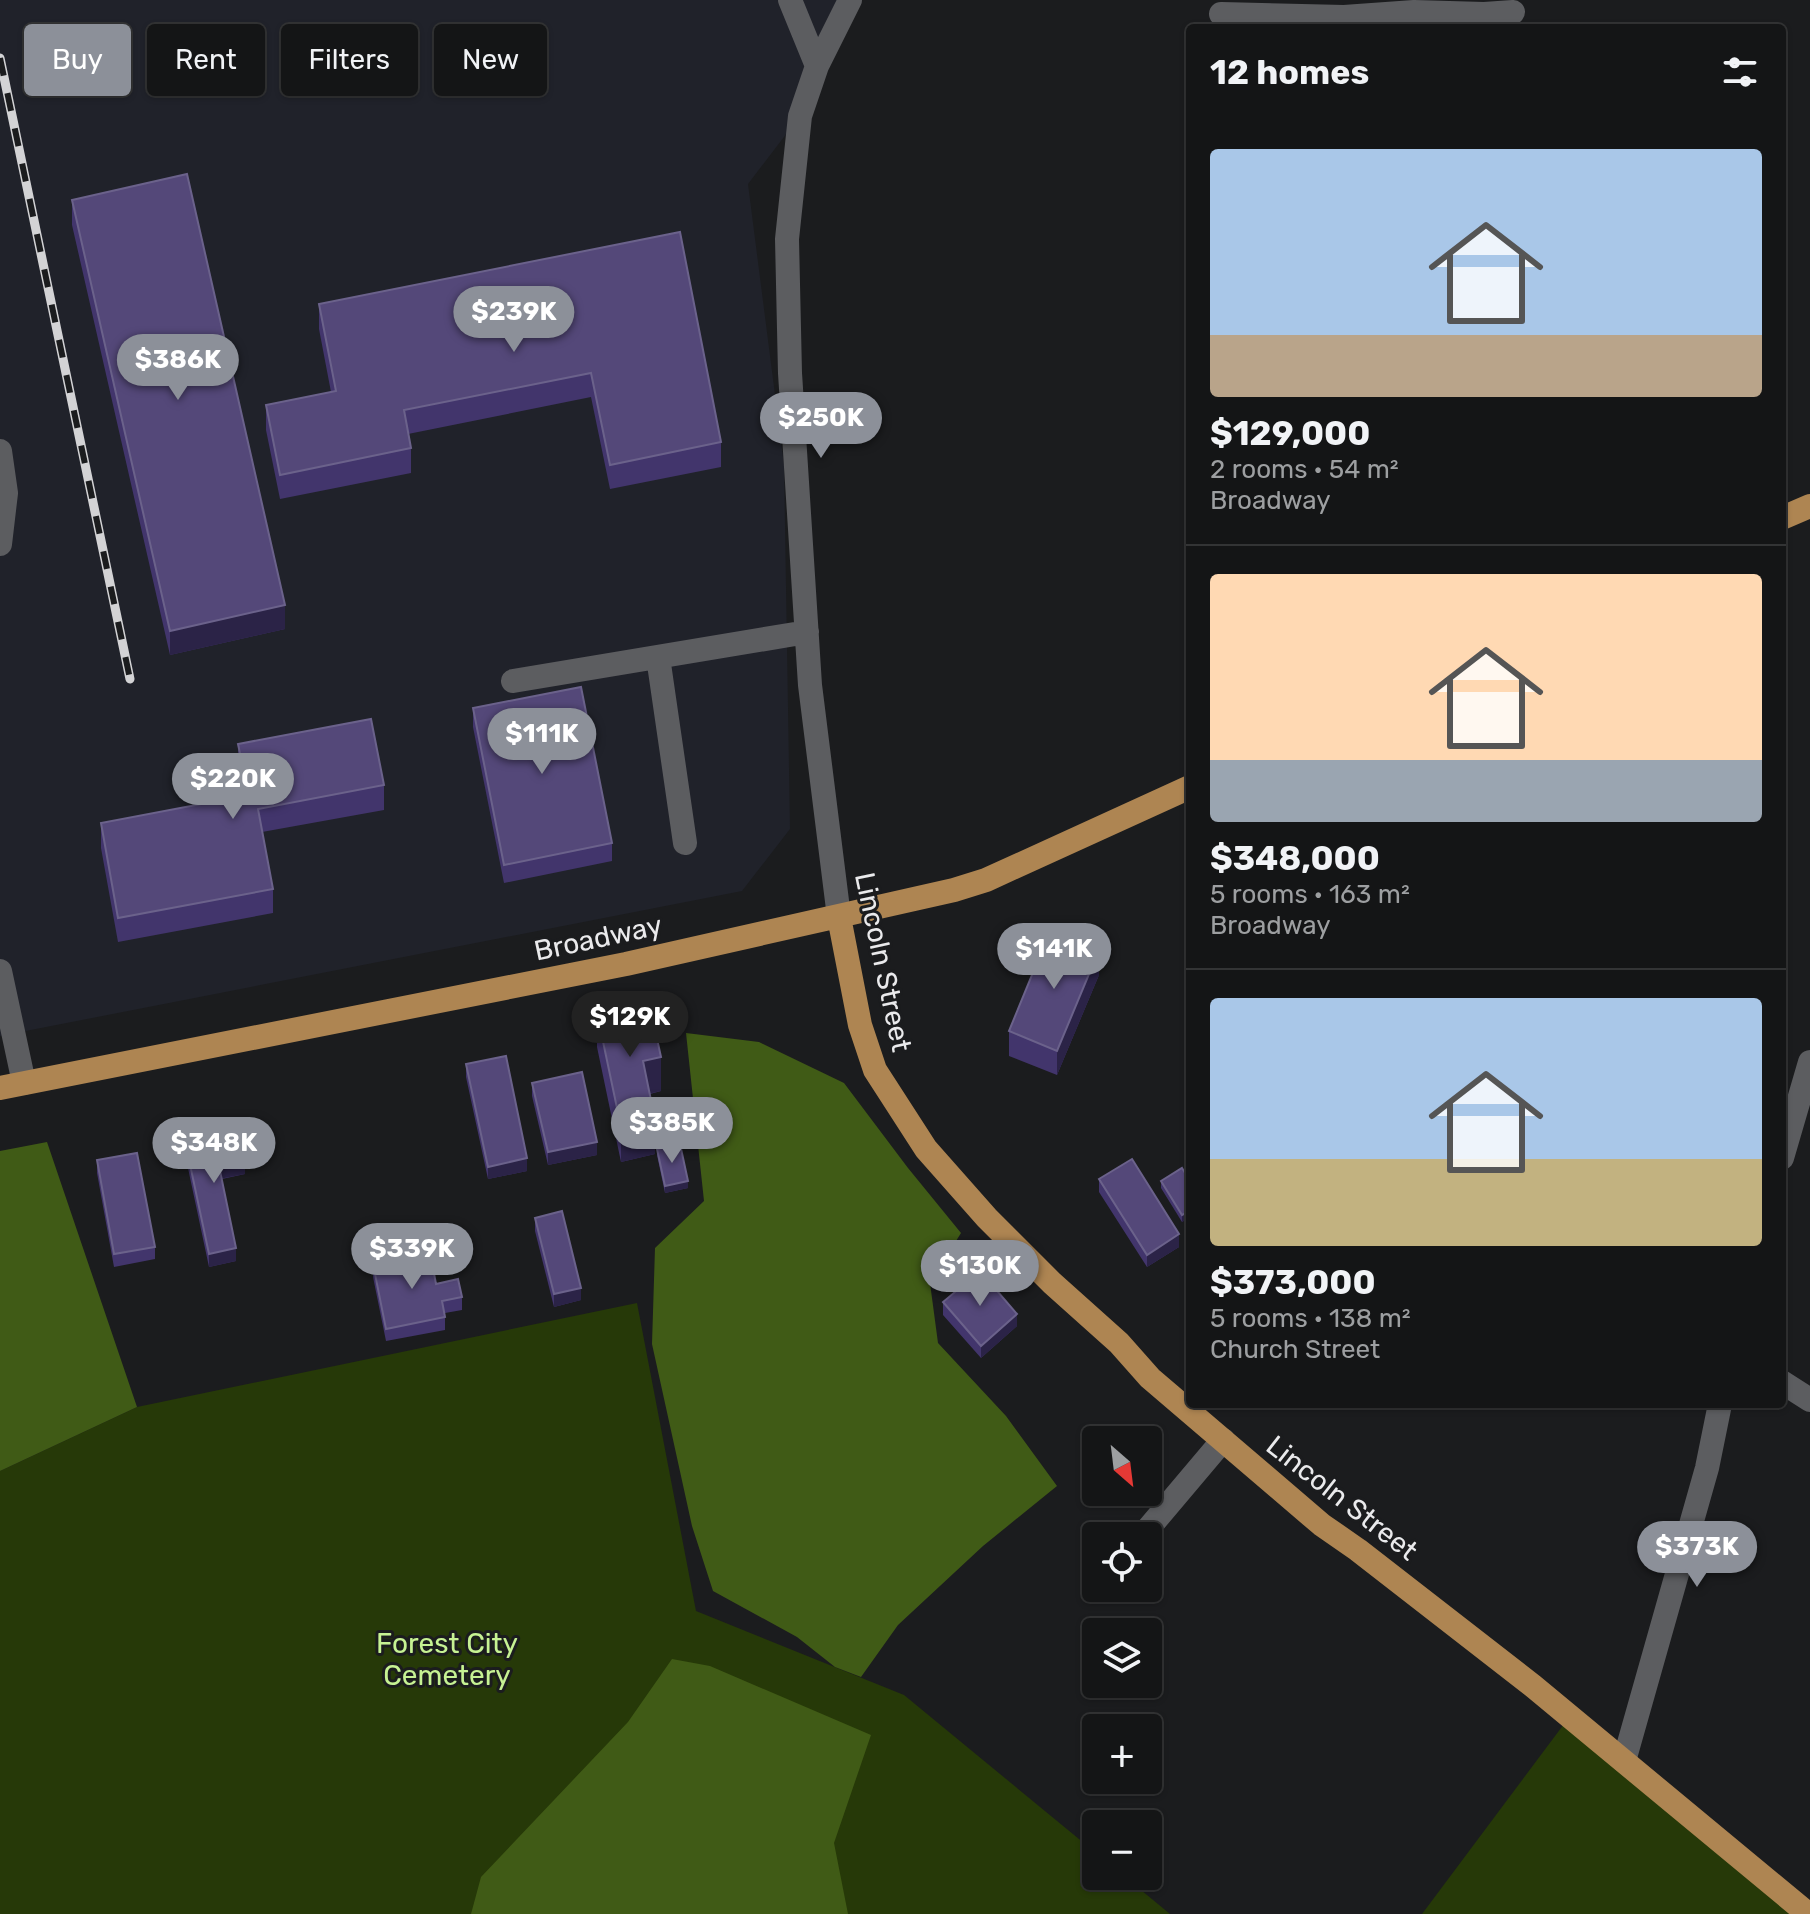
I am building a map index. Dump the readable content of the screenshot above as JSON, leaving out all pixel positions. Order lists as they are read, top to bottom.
{
  "streets": {
    "main road": ["Broadway", "Lincoln Street"]
  },
  "crossings": [
    ["Broadway", "Lincoln Street"]
  ],
  "parks": ["Forest City Cemetery"],
  "north": "bottom right",
  "page": {
    "chip": [
      "Buy",
      "Rent",
      "Filters",
      "New"
    ],
    "heading": "12 homes",
    "list": [
      {
        "name": "$129,000",
        "note": "2 rooms · 54 m² · Broadway"
      },
      {
        "name": "$348,000",
        "note": "5 rooms · 163 m² · Broadway"
      },
      {
        "name": "$373,000",
        "note": "5 rooms · 138 m² · Church Street"
      }
    ],
    "price": [
      "$239K",
      "$386K",
      "$250K",
      "$111K",
      "$220K",
      "$141K",
      "$129K",
      "$385K",
      "$348K",
      "$339K",
      "$130K",
      "$373K"
    ],
    "map_buttons": ["+", "−"]
  }
}
